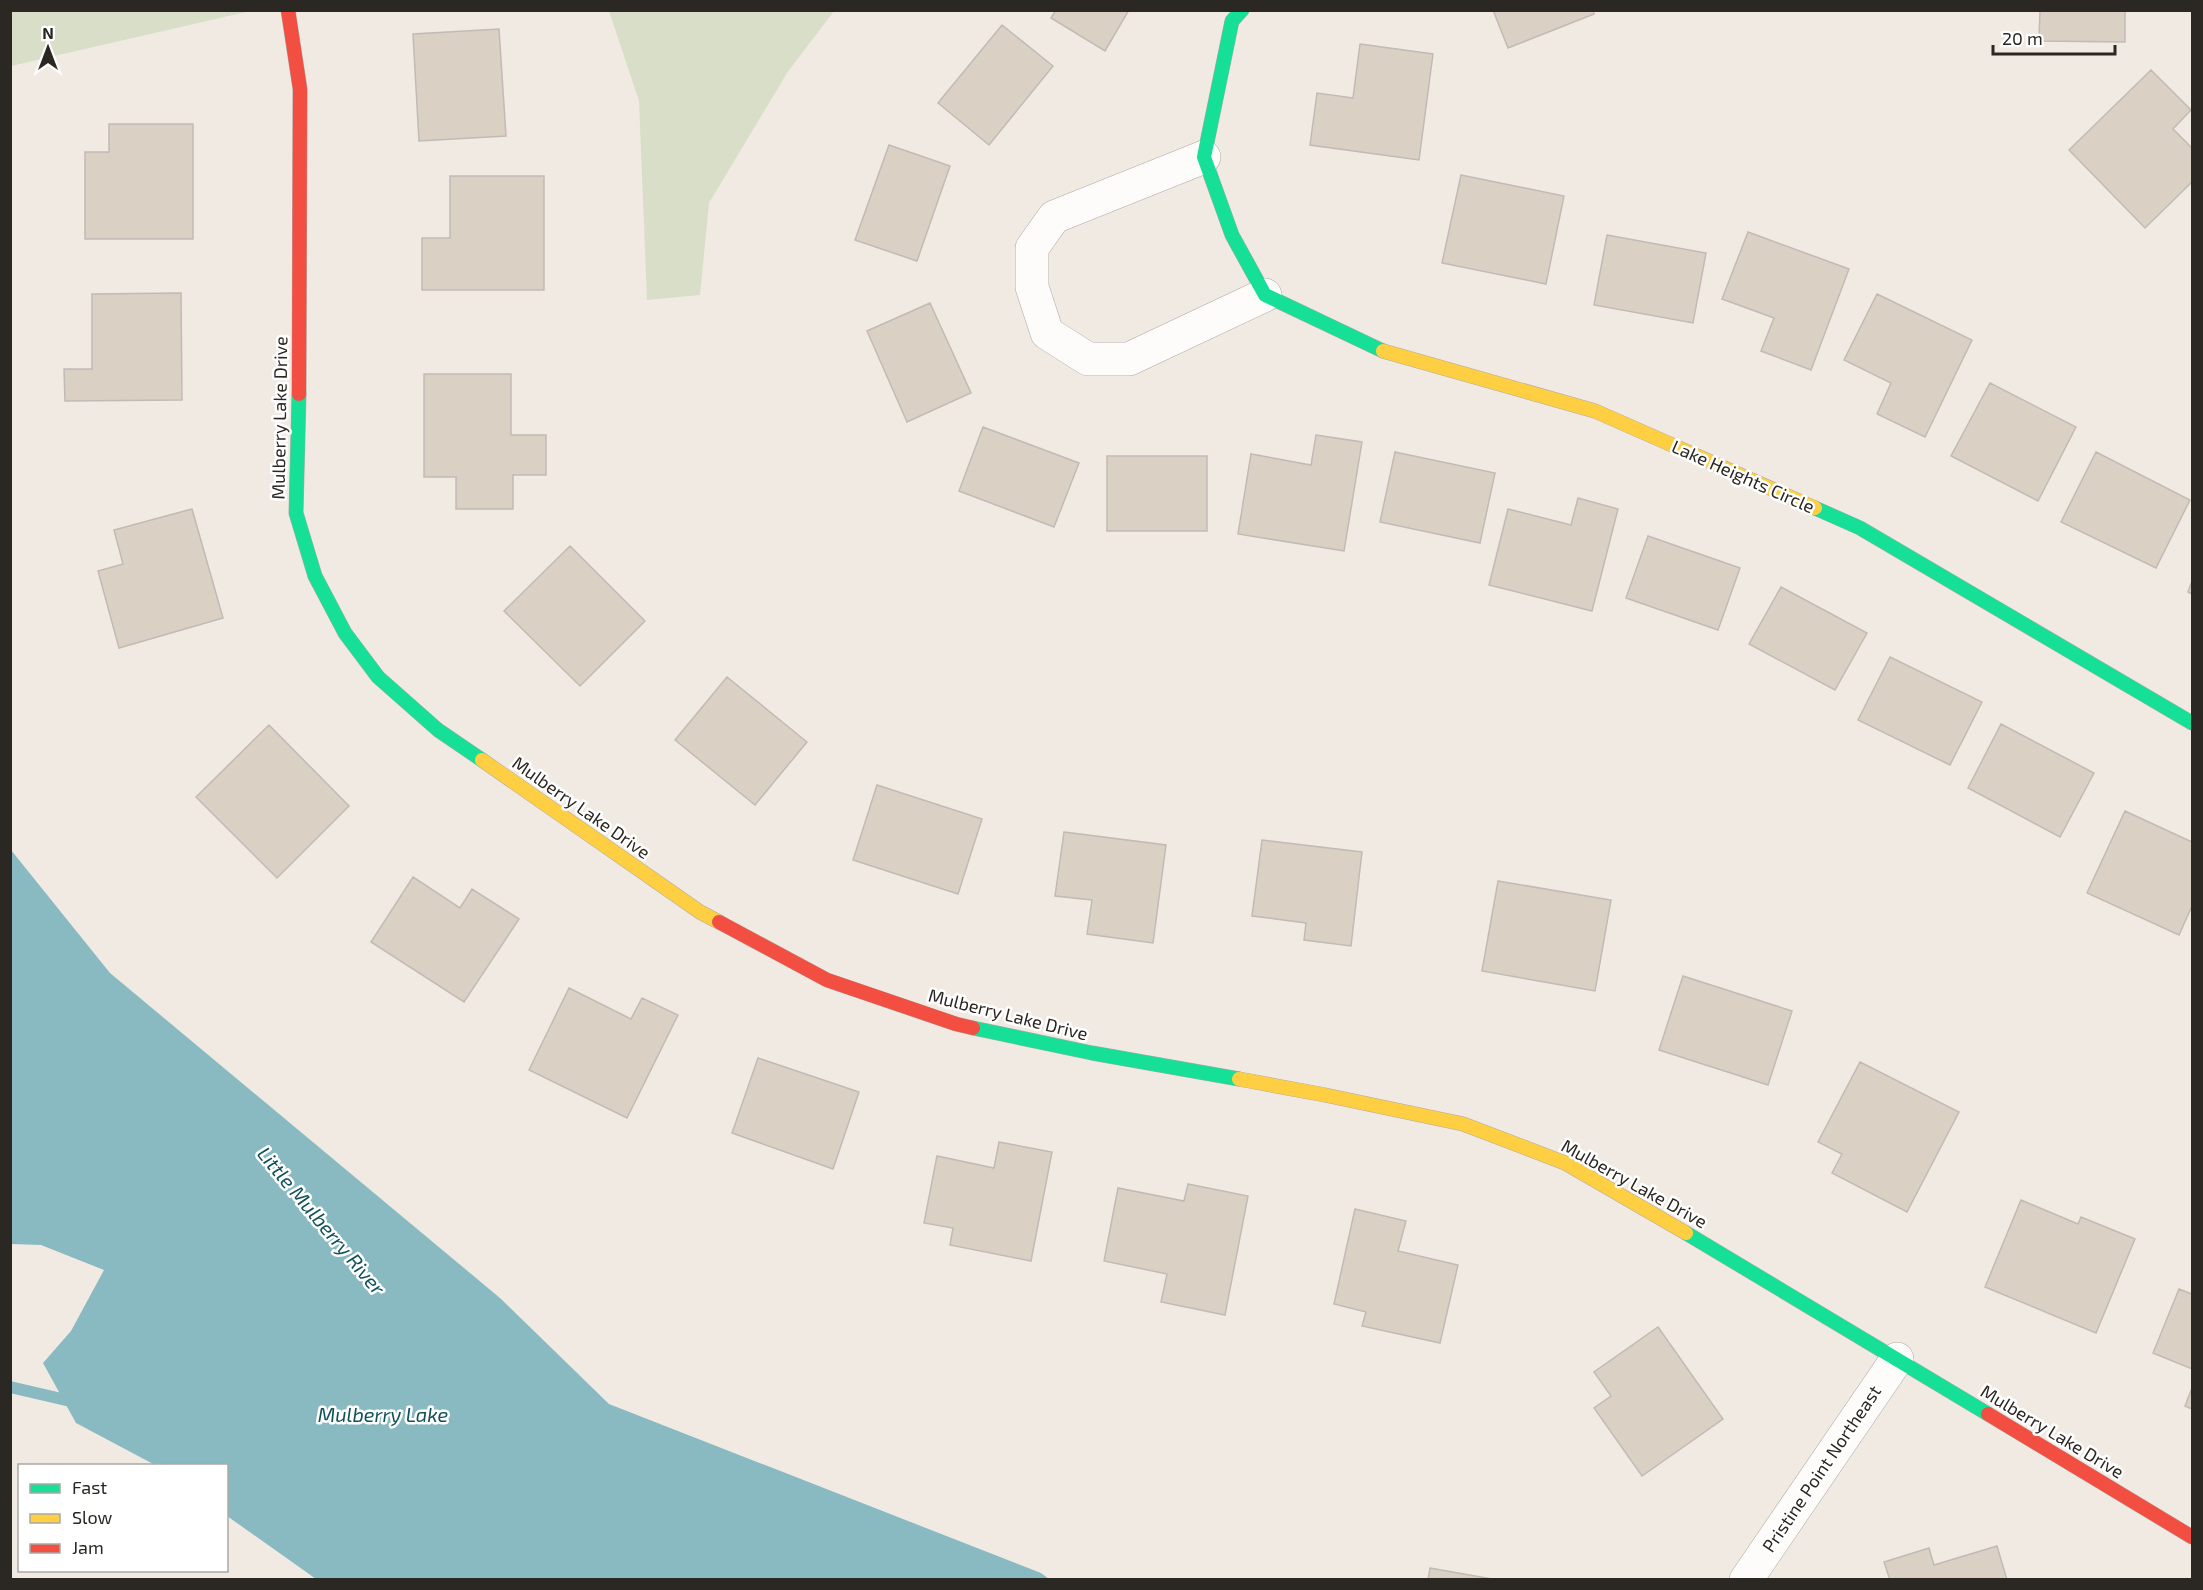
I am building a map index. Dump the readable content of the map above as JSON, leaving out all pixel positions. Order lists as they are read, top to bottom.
{
  "streets": {
    "street": ["Mulberry Lake Drive", "Lake Heights Circle", "Pristine Point Northeast"]
  },
  "crossings": [
    ["Mulberry Lake Drive", "Pristine Point Northeast"]
  ],
  "water": ["Little Mulberry River", "Mulberry Lake"],
  "legend": ["Fast", "Slow", "Jam"],
  "scale_bar": "20 m",
  "north": "top"
}
